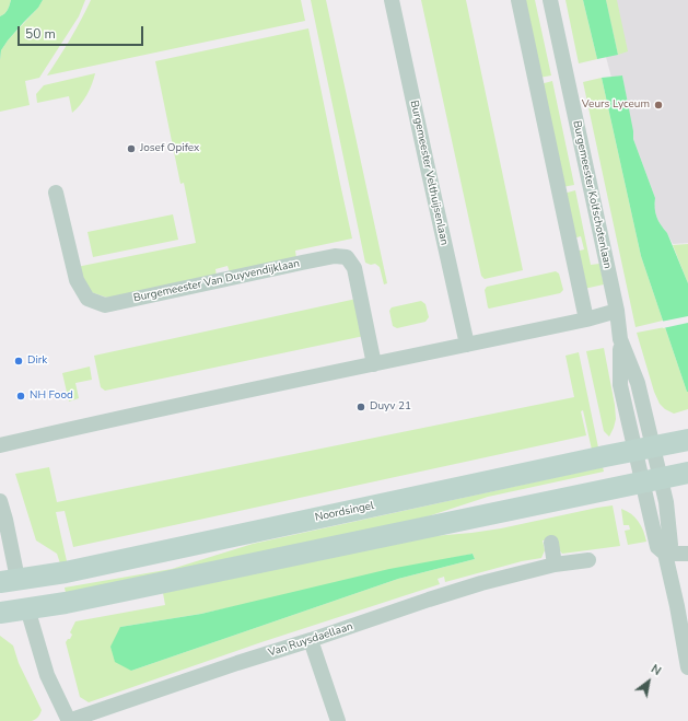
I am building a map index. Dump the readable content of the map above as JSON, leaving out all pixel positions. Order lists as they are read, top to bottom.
{
  "streets": {
    "main road": ["Noordsingel"],
    "street": [
      "Burgemeester Velthuijsenlaan",
      "Burgemeester Kolfschotenlaan",
      "Burgemeester Van Duyvendijklaan",
      "Van Ruysdaellaan"
    ]
  },
  "crossings": [
    ["Burgemeester Kolfschotenlaan", "Noordsingel"]
  ],
  "places": [
    "Veurs Lyceum",
    "Josef Opifex",
    "Dirk",
    "NH Food",
    "Duyv 21"
  ],
  "scale_bar": "50 m",
  "north": "top right"
}
